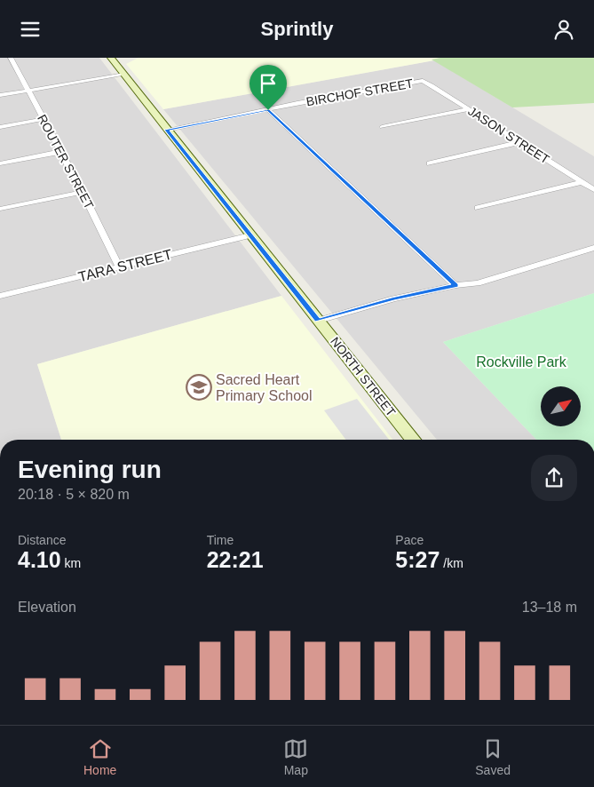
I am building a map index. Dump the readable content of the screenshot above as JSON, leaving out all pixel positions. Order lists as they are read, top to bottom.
{
  "streets": {
    "street": [
      "BIRCHOF STREET",
      "JASON STREET",
      "ROUTER STREET",
      "TARA STREET",
      "NORTH STREET"
    ]
  },
  "crossings": [
    ["BIRCHOF STREET", "JASON STREET"],
    ["BIRCHOF STREET", "NORTH STREET"],
    ["ROUTER STREET", "TARA STREET"],
    ["TARA STREET", "NORTH STREET"]
  ],
  "parks": ["Rockville Park"],
  "places": {
    "school or university": ["Sacred Heart Primary School"]
  },
  "north": "top right",
  "page": {
    "header": "Sprintly",
    "heading": ["Evening run", "20:18 · 5 × 820 m"],
    "stats": [
      ["Distance", "4.10 km"],
      ["Time", "22:21"],
      ["Pace", "5:27 /km"]
    ],
    "chart": ["Elevation", "13–18 m"],
    "tabs": ["Home", "Map", "Saved"]
  }
}
